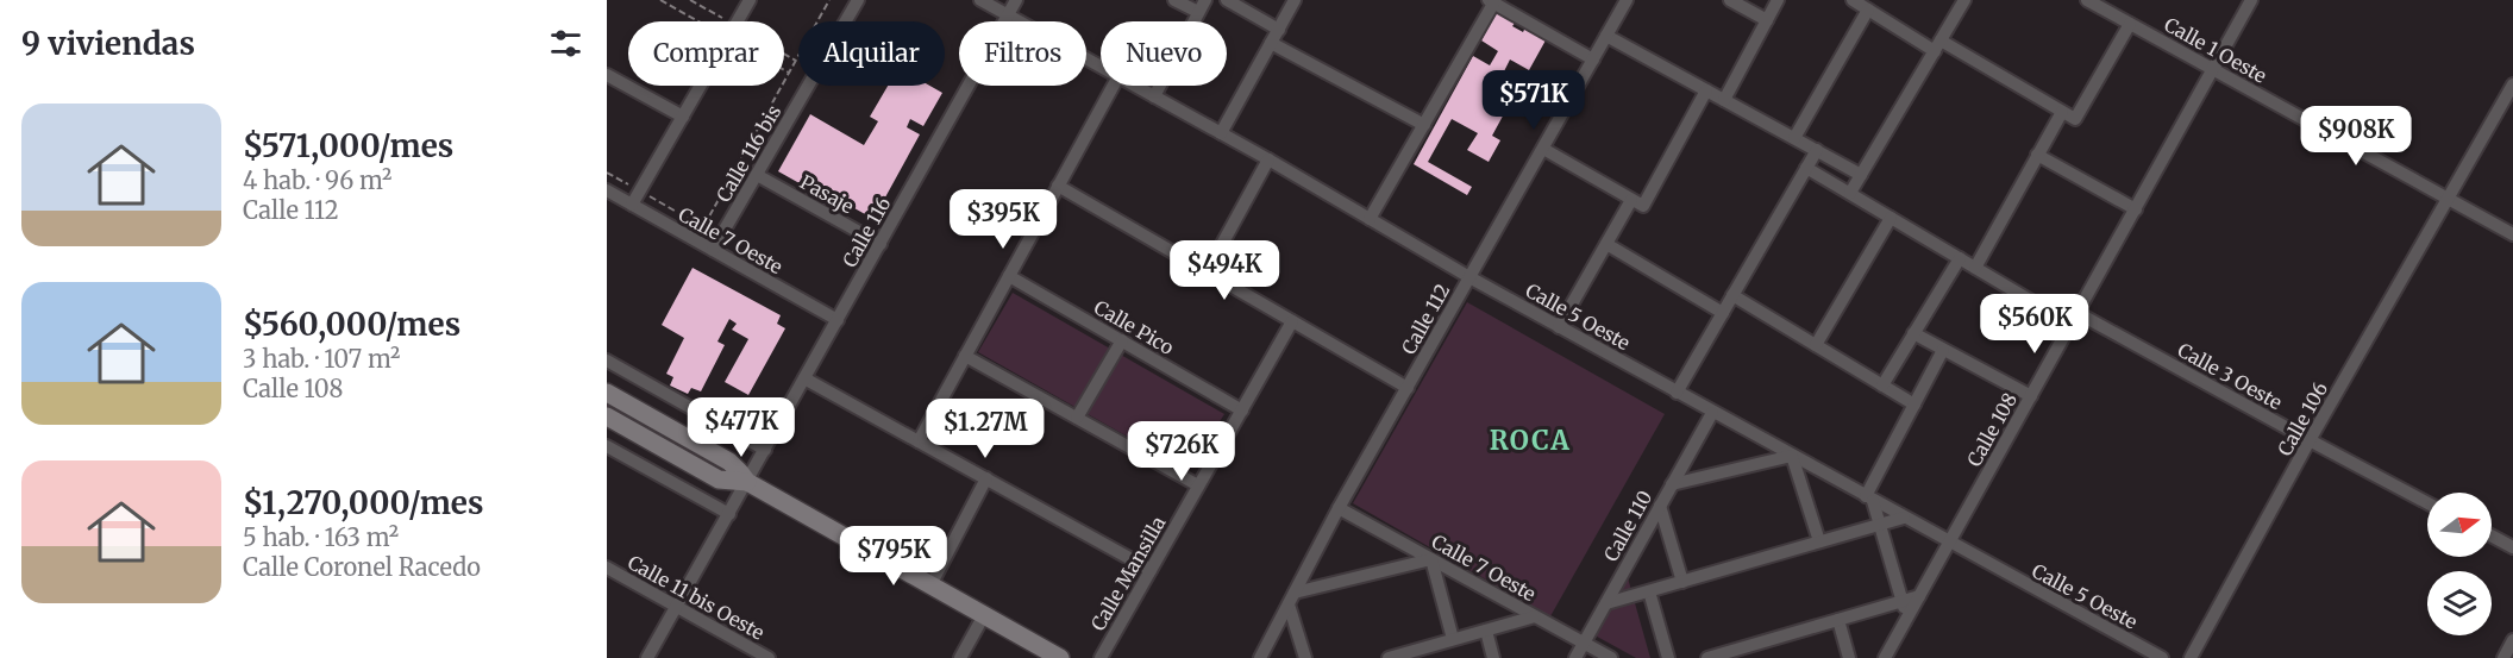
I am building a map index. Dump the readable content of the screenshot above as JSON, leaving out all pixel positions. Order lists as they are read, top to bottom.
{
  "streets": {
    "street": [
      "Calle 1 Oeste",
      "Calle 116 bis",
      "Pasaje",
      "Calle 116",
      "Calle 7 Oeste",
      "Calle 5 Oeste",
      "Calle 112",
      "Calle Pico",
      "Calle 3 Oeste",
      "Calle 106",
      "Calle 108",
      "Calle 110",
      "Calle Mansilla",
      "Calle 11 bis Oeste"
    ]
  },
  "crossings": [
    ["Calle 1 Oeste", "Calle 106"],
    ["Calle 1 Oeste", "Calle 108"],
    ["Calle 116 bis", "Pasaje"],
    ["Calle 116 bis", "Calle 7 Oeste"],
    ["Pasaje", "Calle 116"],
    ["Calle 116", "Calle 7 Oeste"],
    ["Calle 116", "Calle 5 Oeste"],
    ["Calle 7 Oeste", "Calle 112"],
    ["Calle 7 Oeste", "Calle 110"],
    ["Calle 5 Oeste", "Calle 112"],
    ["Calle 5 Oeste", "Calle 108"],
    ["Calle 5 Oeste", "Calle 110"],
    ["Calle Pico", "Calle Mansilla"],
    ["Calle 3 Oeste", "Calle 106"],
    ["Calle 3 Oeste", "Calle 108"]
  ],
  "districts": ["ROCA"],
  "north": "right",
  "page": {
    "heading": "9 viviendas",
    "chip": [
      "Comprar",
      "Alquilar",
      "Filtros",
      "Nuevo"
    ],
    "price": [
      "$571K",
      "$908K",
      "$395K",
      "$494K",
      "$560K",
      "$477K",
      "$1.27M",
      "$726K",
      "$795K"
    ],
    "list": [
      {
        "name": "$571,000/mes",
        "note": "4 hab. · 96 m² · Calle 112"
      },
      {
        "name": "$560,000/mes",
        "note": "3 hab. · 107 m² · Calle 108"
      },
      {
        "name": "$1,270,000/mes",
        "note": "5 hab. · 163 m² · Calle Coronel Racedo"
      }
    ]
  }
}
